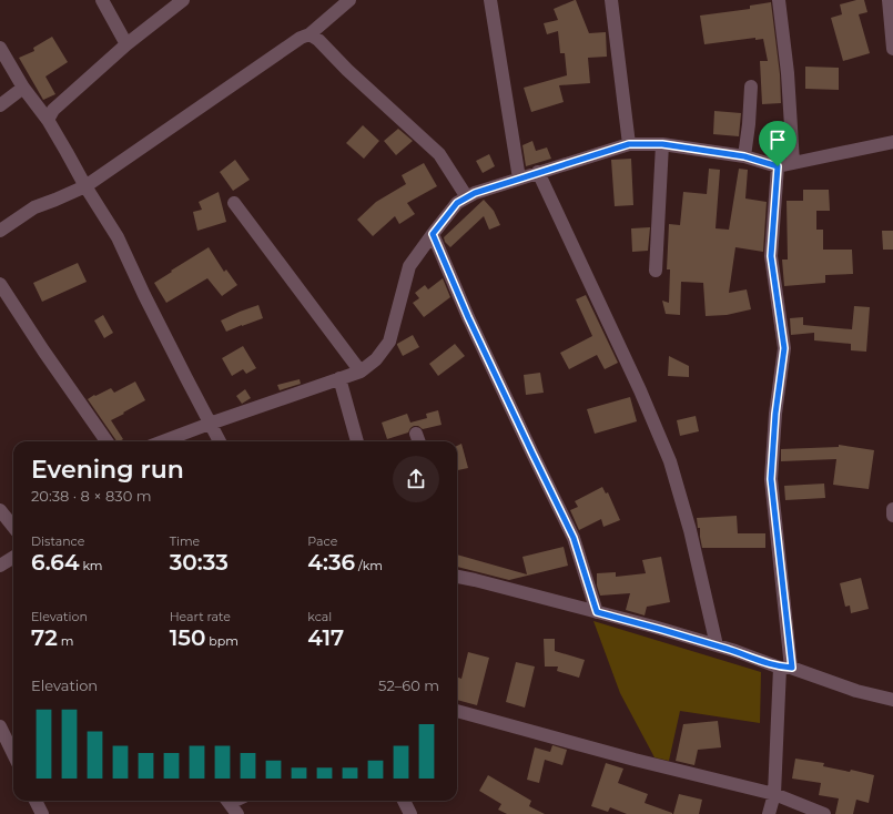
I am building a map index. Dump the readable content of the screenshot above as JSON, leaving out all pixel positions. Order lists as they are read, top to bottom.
{
  "page": {
    "heading": ["Evening run", "20:38 · 8 × 830 m"],
    "stats": [
      ["Distance", "6.64 km"],
      ["Time", "30:33"],
      ["Pace", "4:36 /km"],
      ["Elevation", "72 m"],
      ["Heart rate", "150 bpm"],
      ["kcal", "417"]
    ],
    "chart": ["Elevation", "52–60 m"]
  }
}
